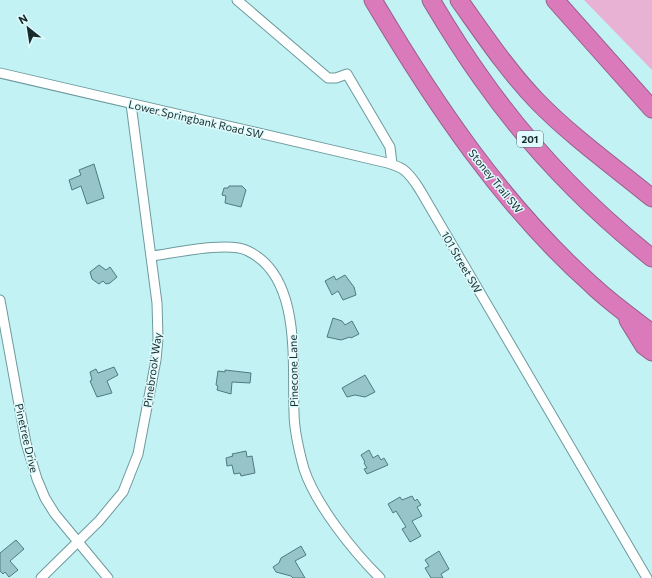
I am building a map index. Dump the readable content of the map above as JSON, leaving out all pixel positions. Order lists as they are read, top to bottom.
{
  "streets": {
    "highway": ["201", "Stoney Trail SW"],
    "street": [
      "Lower Springbank Road SW",
      "101 Street SW",
      "Pinebrook Way",
      "Pinecone Lane",
      "Pinetree Drive"
    ]
  },
  "crossings": [
    ["Lower Springbank Road SW", "101 Street SW"],
    ["Lower Springbank Road SW", "Pinebrook Way"],
    ["Pinebrook Way", "Pinecone Lane"],
    ["Pinebrook Way", "Pinetree Drive"]
  ],
  "north": "top left"
}
